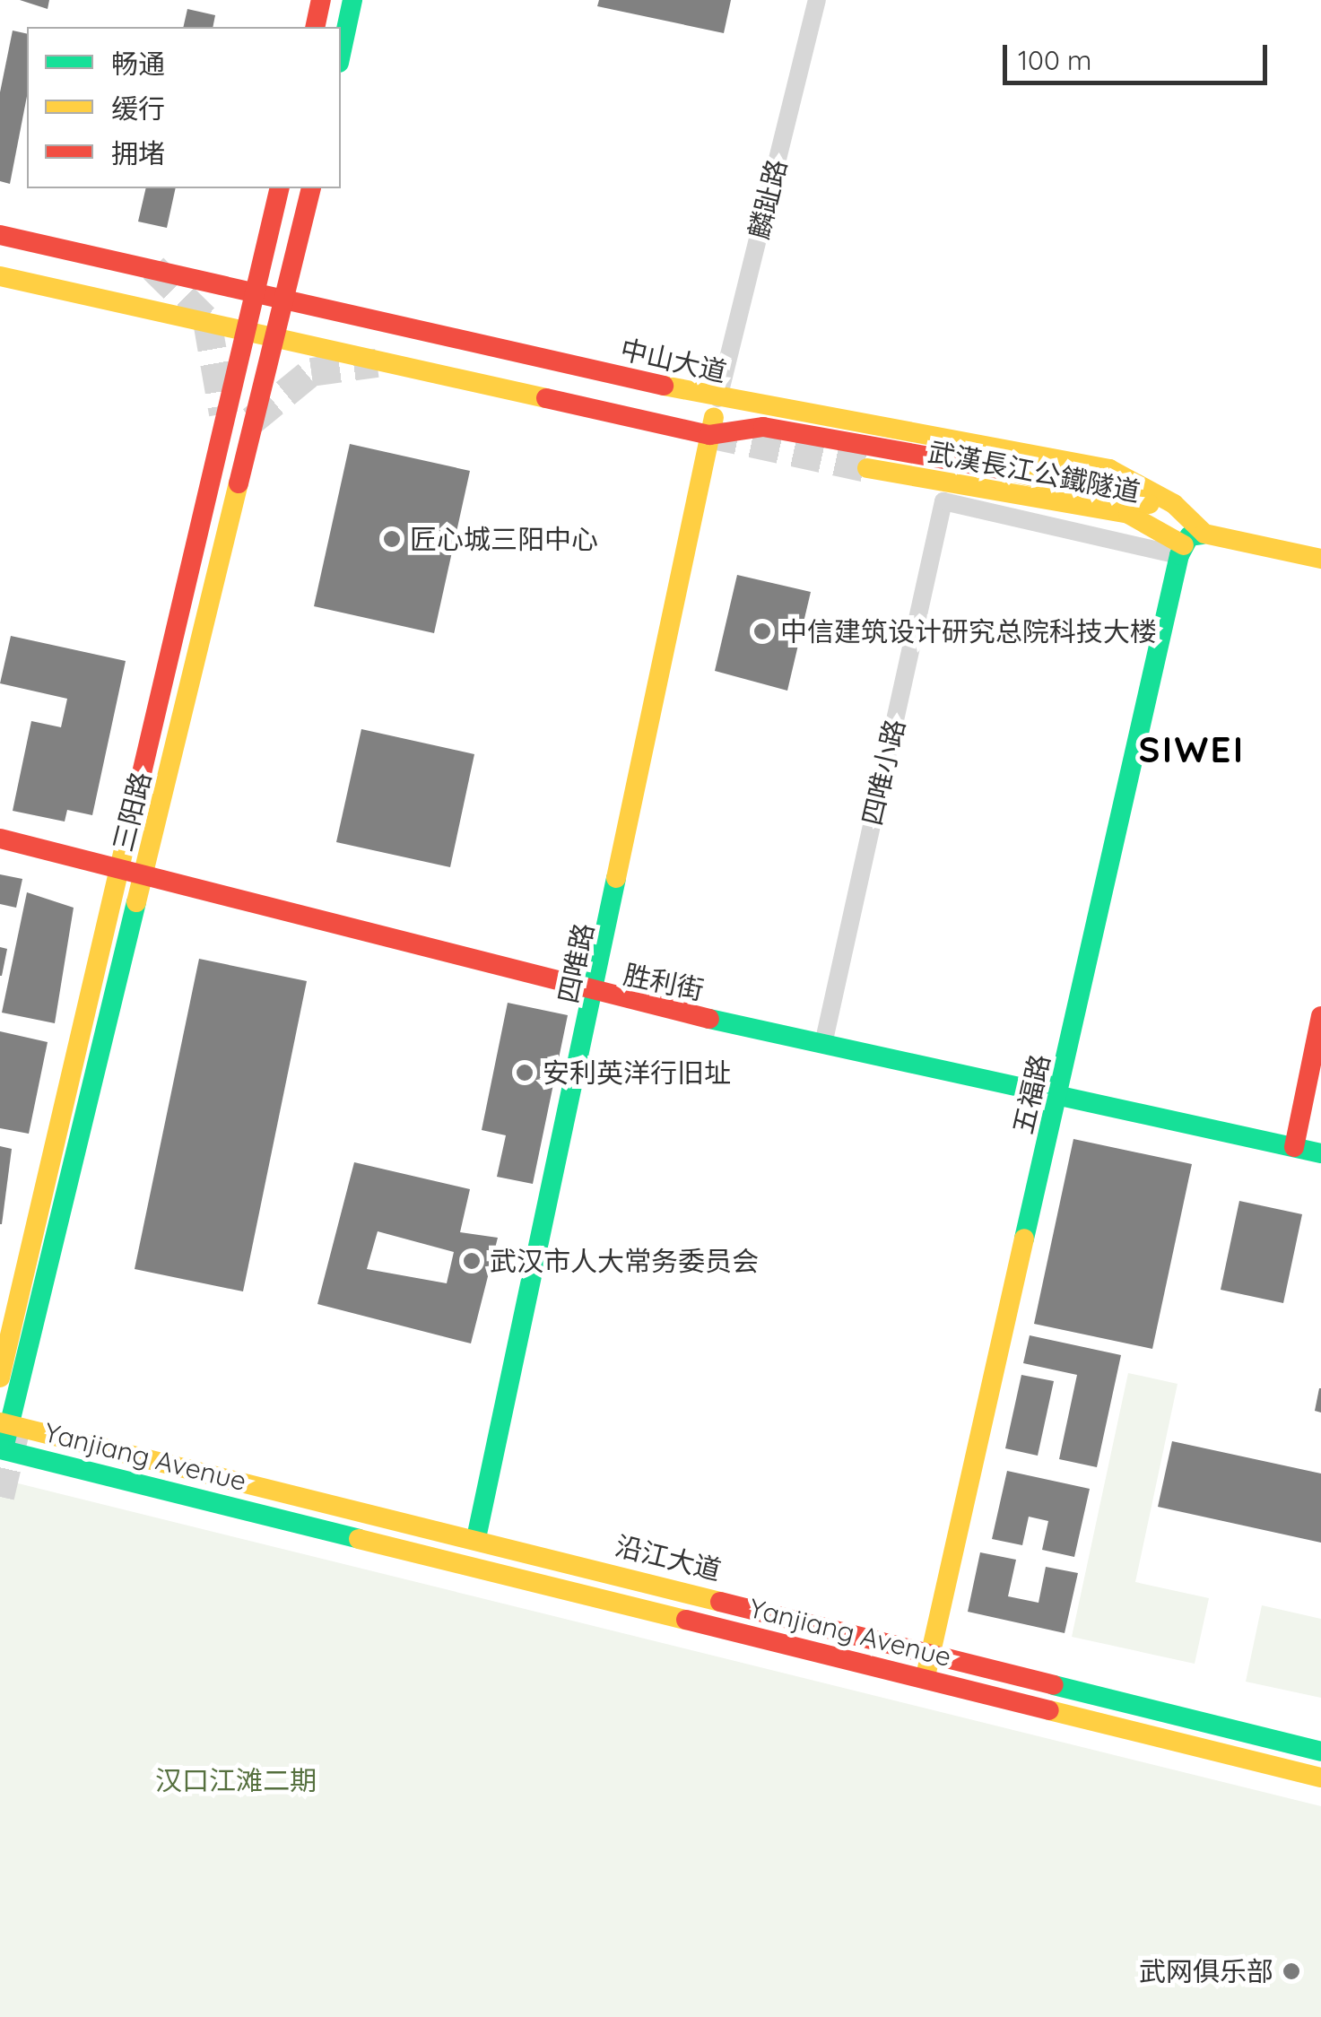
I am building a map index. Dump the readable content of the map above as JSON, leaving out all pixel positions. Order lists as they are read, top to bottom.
{
  "streets": {
    "main road": [
      "中山大道",
      "武漢長江公鐵隧道",
      "三阳路",
      "四唯路",
      "胜利街",
      "五福路",
      "Yanjiang Avenue",
      "沿江大道"
    ],
    "street": ["麟趾路", "四唯小路"]
  },
  "crossings": [
    ["麟趾路", "中山大道"],
    ["麟趾路", "四唯路"],
    ["中山大道", "武漢長江公鐵隧道"],
    ["中山大道", "四唯小路"],
    ["中山大道", "三阳路"],
    ["中山大道", "四唯路"],
    ["中山大道", "五福路"],
    ["武漢長江公鐵隧道", "四唯小路"],
    ["武漢長江公鐵隧道", "五福路"],
    ["四唯小路", "胜利街"],
    ["四唯小路", "五福路"],
    ["三阳路", "胜利街"],
    ["三阳路", "Yanjiang Avenue"],
    ["三阳路", "沿江大道"],
    ["四唯路", "胜利街"],
    ["四唯路", "沿江大道"],
    ["胜利街", "五福路"],
    ["五福路", "Yanjiang Avenue"],
    ["五福路", "沿江大道"]
  ],
  "districts": ["SIWEI"],
  "parks": ["汉口江滩二期"],
  "places": [
    "匠心城三阳中心",
    "中信建筑设计研究总院科技大楼",
    "安利英洋行旧址",
    "武汉市人大常务委员会",
    "武网俱乐部"
  ],
  "legend": ["畅通", "缓行", "拥堵"],
  "scale_bar": "100 m"
}
